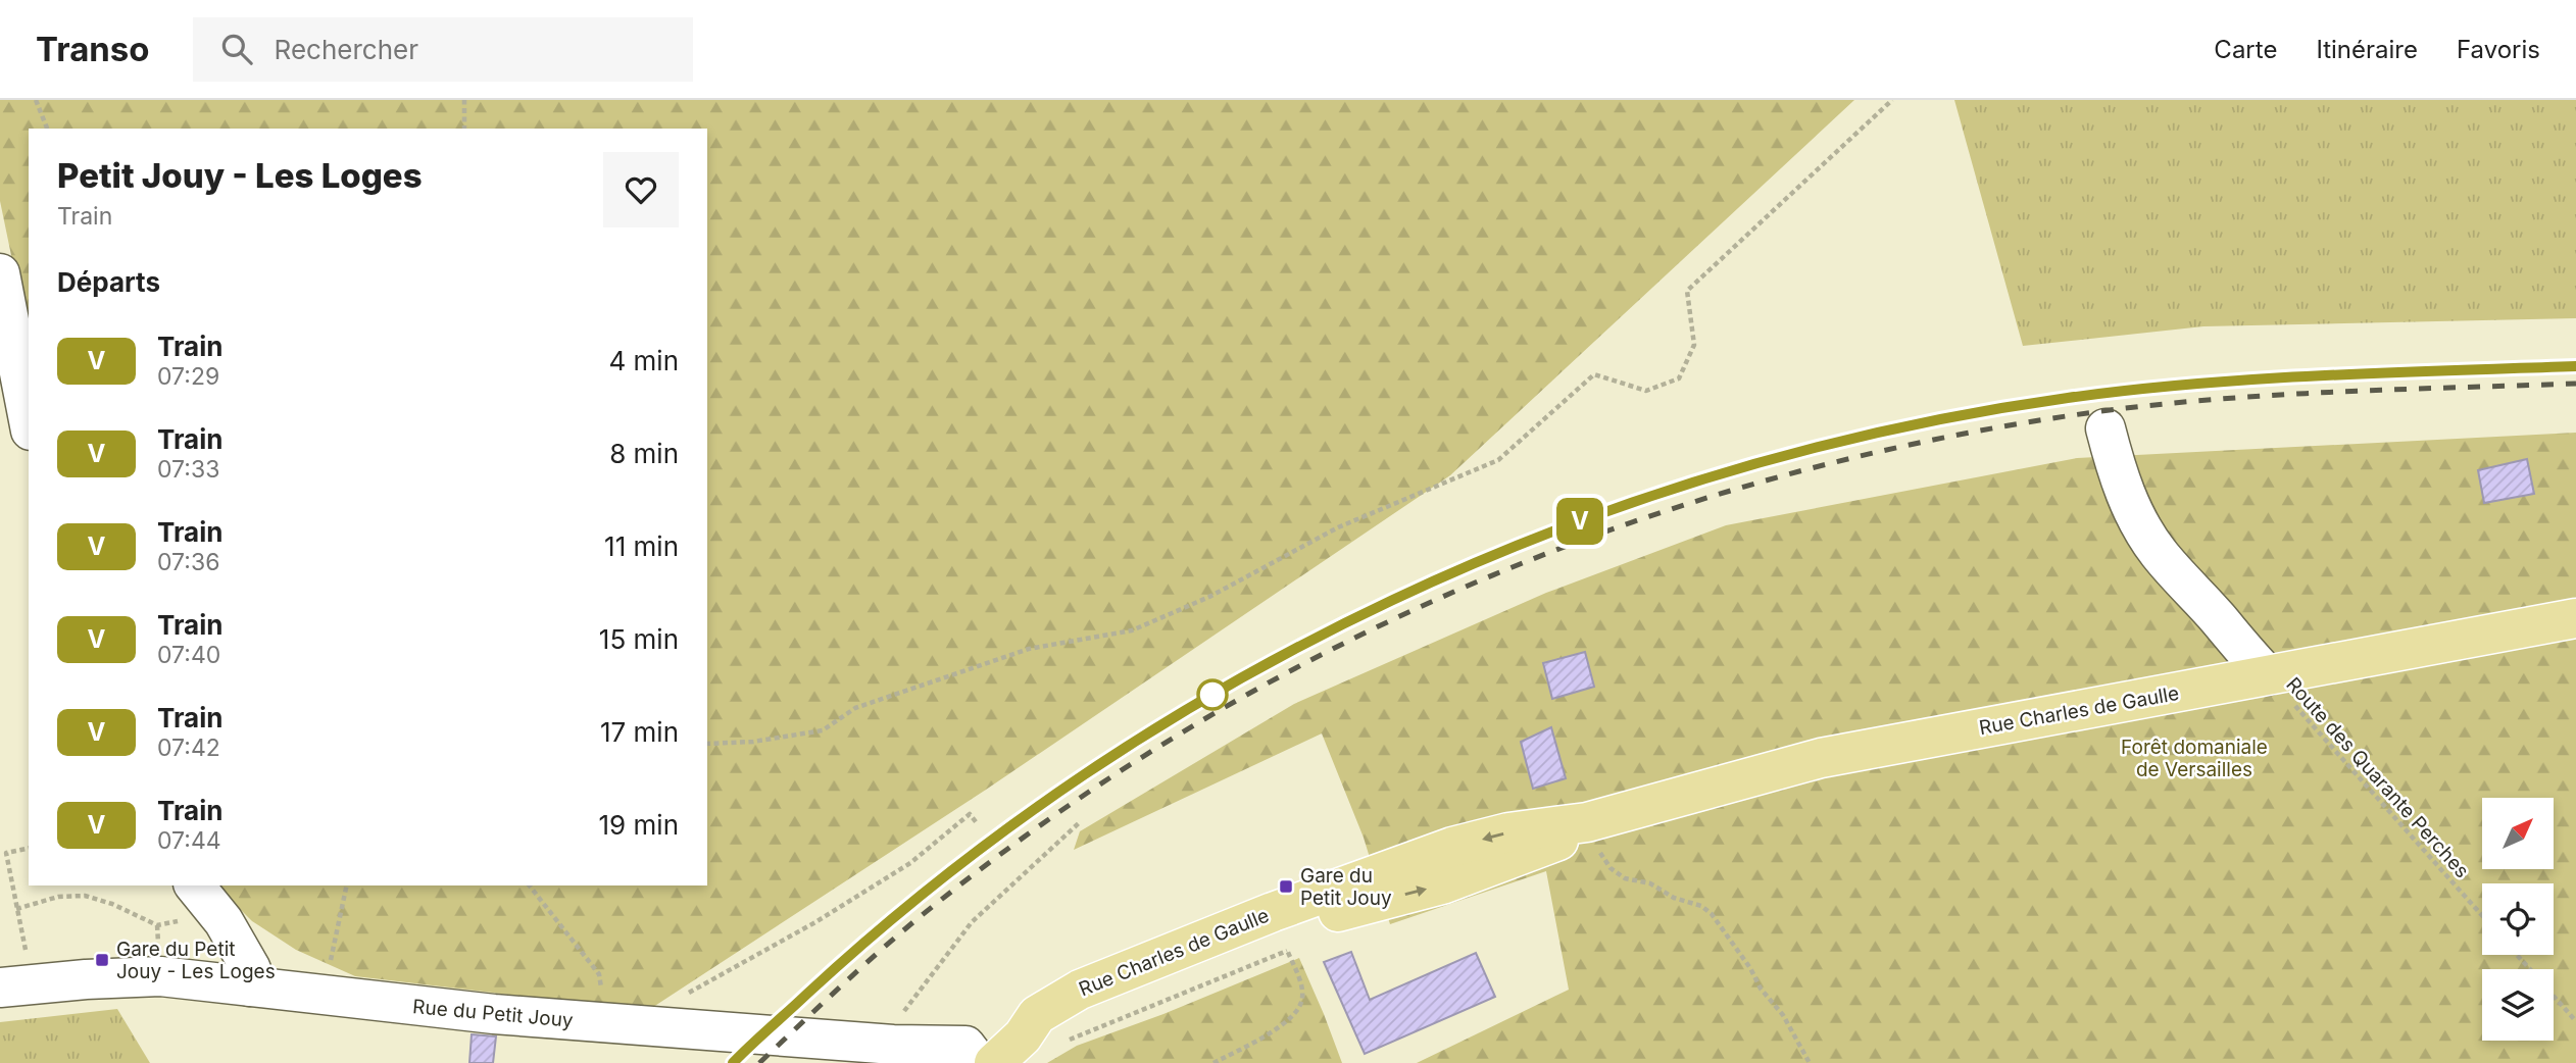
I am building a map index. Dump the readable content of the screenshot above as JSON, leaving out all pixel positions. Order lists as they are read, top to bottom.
{
  "streets": {
    "main road": ["Rue Charles de Gaulle"],
    "street": ["Rue du Petit Jouy"],
    "path": ["Route des Quarante Perches"]
  },
  "crossings": [
    ["Rue Charles de Gaulle", "Route des Quarante Perches"]
  ],
  "parks": ["Forêt domaniale de Versailles"],
  "places": {
    "transit": ["Gare du Petit Jouy", "Gare du Petit Jouy - Les Loges"]
  },
  "north": "top right",
  "page": {
    "header": "Transo",
    "search": "Rechercher",
    "nav": ["Carte", "Itinéraire", "Favoris"],
    "on_map": "V",
    "heading": [
      ["Petit Jouy - Les Loges", "Train"],
      "Départs"
    ],
    "list": [
      {
        "mark": "V",
        "name": "Train",
        "note": "07:29",
        "value": "4 min"
      },
      {
        "mark": "V",
        "name": "Train",
        "note": "07:33",
        "value": "8 min"
      },
      {
        "mark": "V",
        "name": "Train",
        "note": "07:36",
        "value": "11 min"
      },
      {
        "mark": "V",
        "name": "Train",
        "note": "07:40",
        "value": "15 min"
      },
      {
        "mark": "V",
        "name": "Train",
        "note": "07:42",
        "value": "17 min"
      },
      {
        "mark": "V",
        "name": "Train",
        "note": "07:44",
        "value": "19 min"
      }
    ]
  }
}
